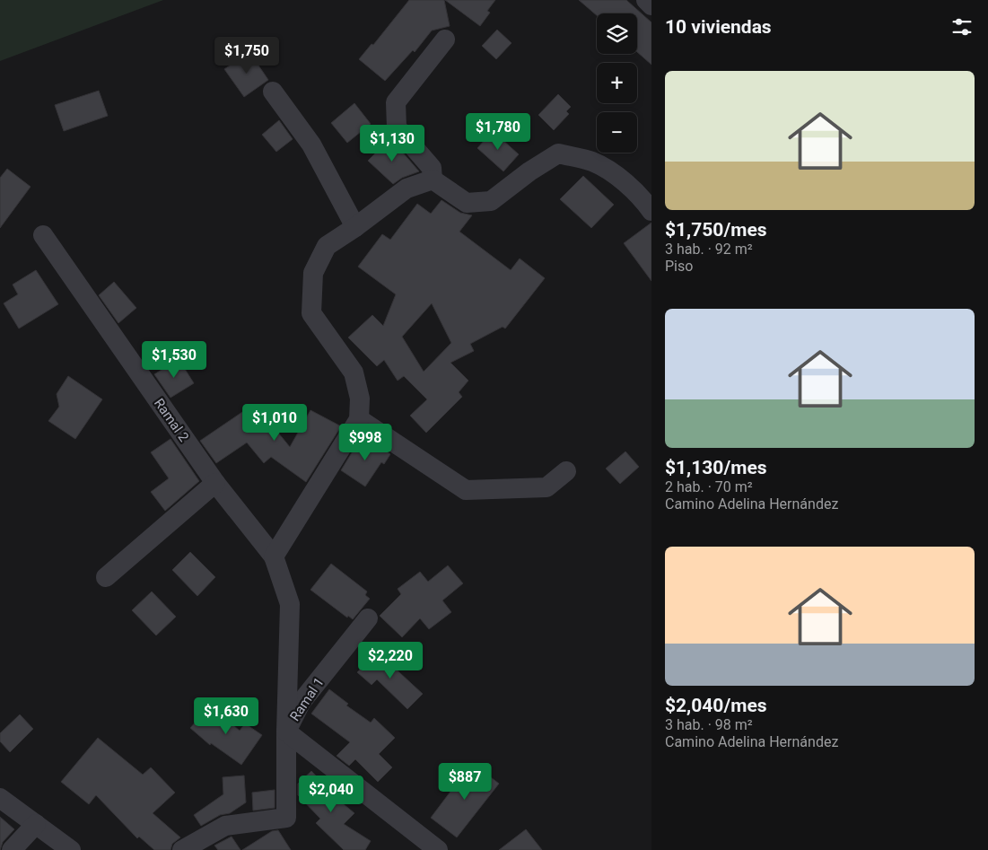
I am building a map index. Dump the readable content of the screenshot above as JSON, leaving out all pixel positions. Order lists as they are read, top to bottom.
{
  "streets": {
    "street": ["Ramal 2", "Ramal 1"]
  },
  "crossings": [
    ["Ramal 2", "Ramal 1"]
  ],
  "page": {
    "heading": "10 viviendas",
    "map_buttons": ["+", "−"],
    "price": [
      "$1,750",
      "$1,780",
      "$1,130",
      "$1,530",
      "$1,010",
      "$998",
      "$2,220",
      "$1,630",
      "$887",
      "$2,040"
    ],
    "list": [
      {
        "name": "$1,750/mes",
        "note": "3 hab. · 92 m² · Piso"
      },
      {
        "name": "$1,130/mes",
        "note": "2 hab. · 70 m² · Camino Adelina Hernández"
      },
      {
        "name": "$2,040/mes",
        "note": "3 hab. · 98 m² · Camino Adelina Hernández"
      }
    ]
  }
}
